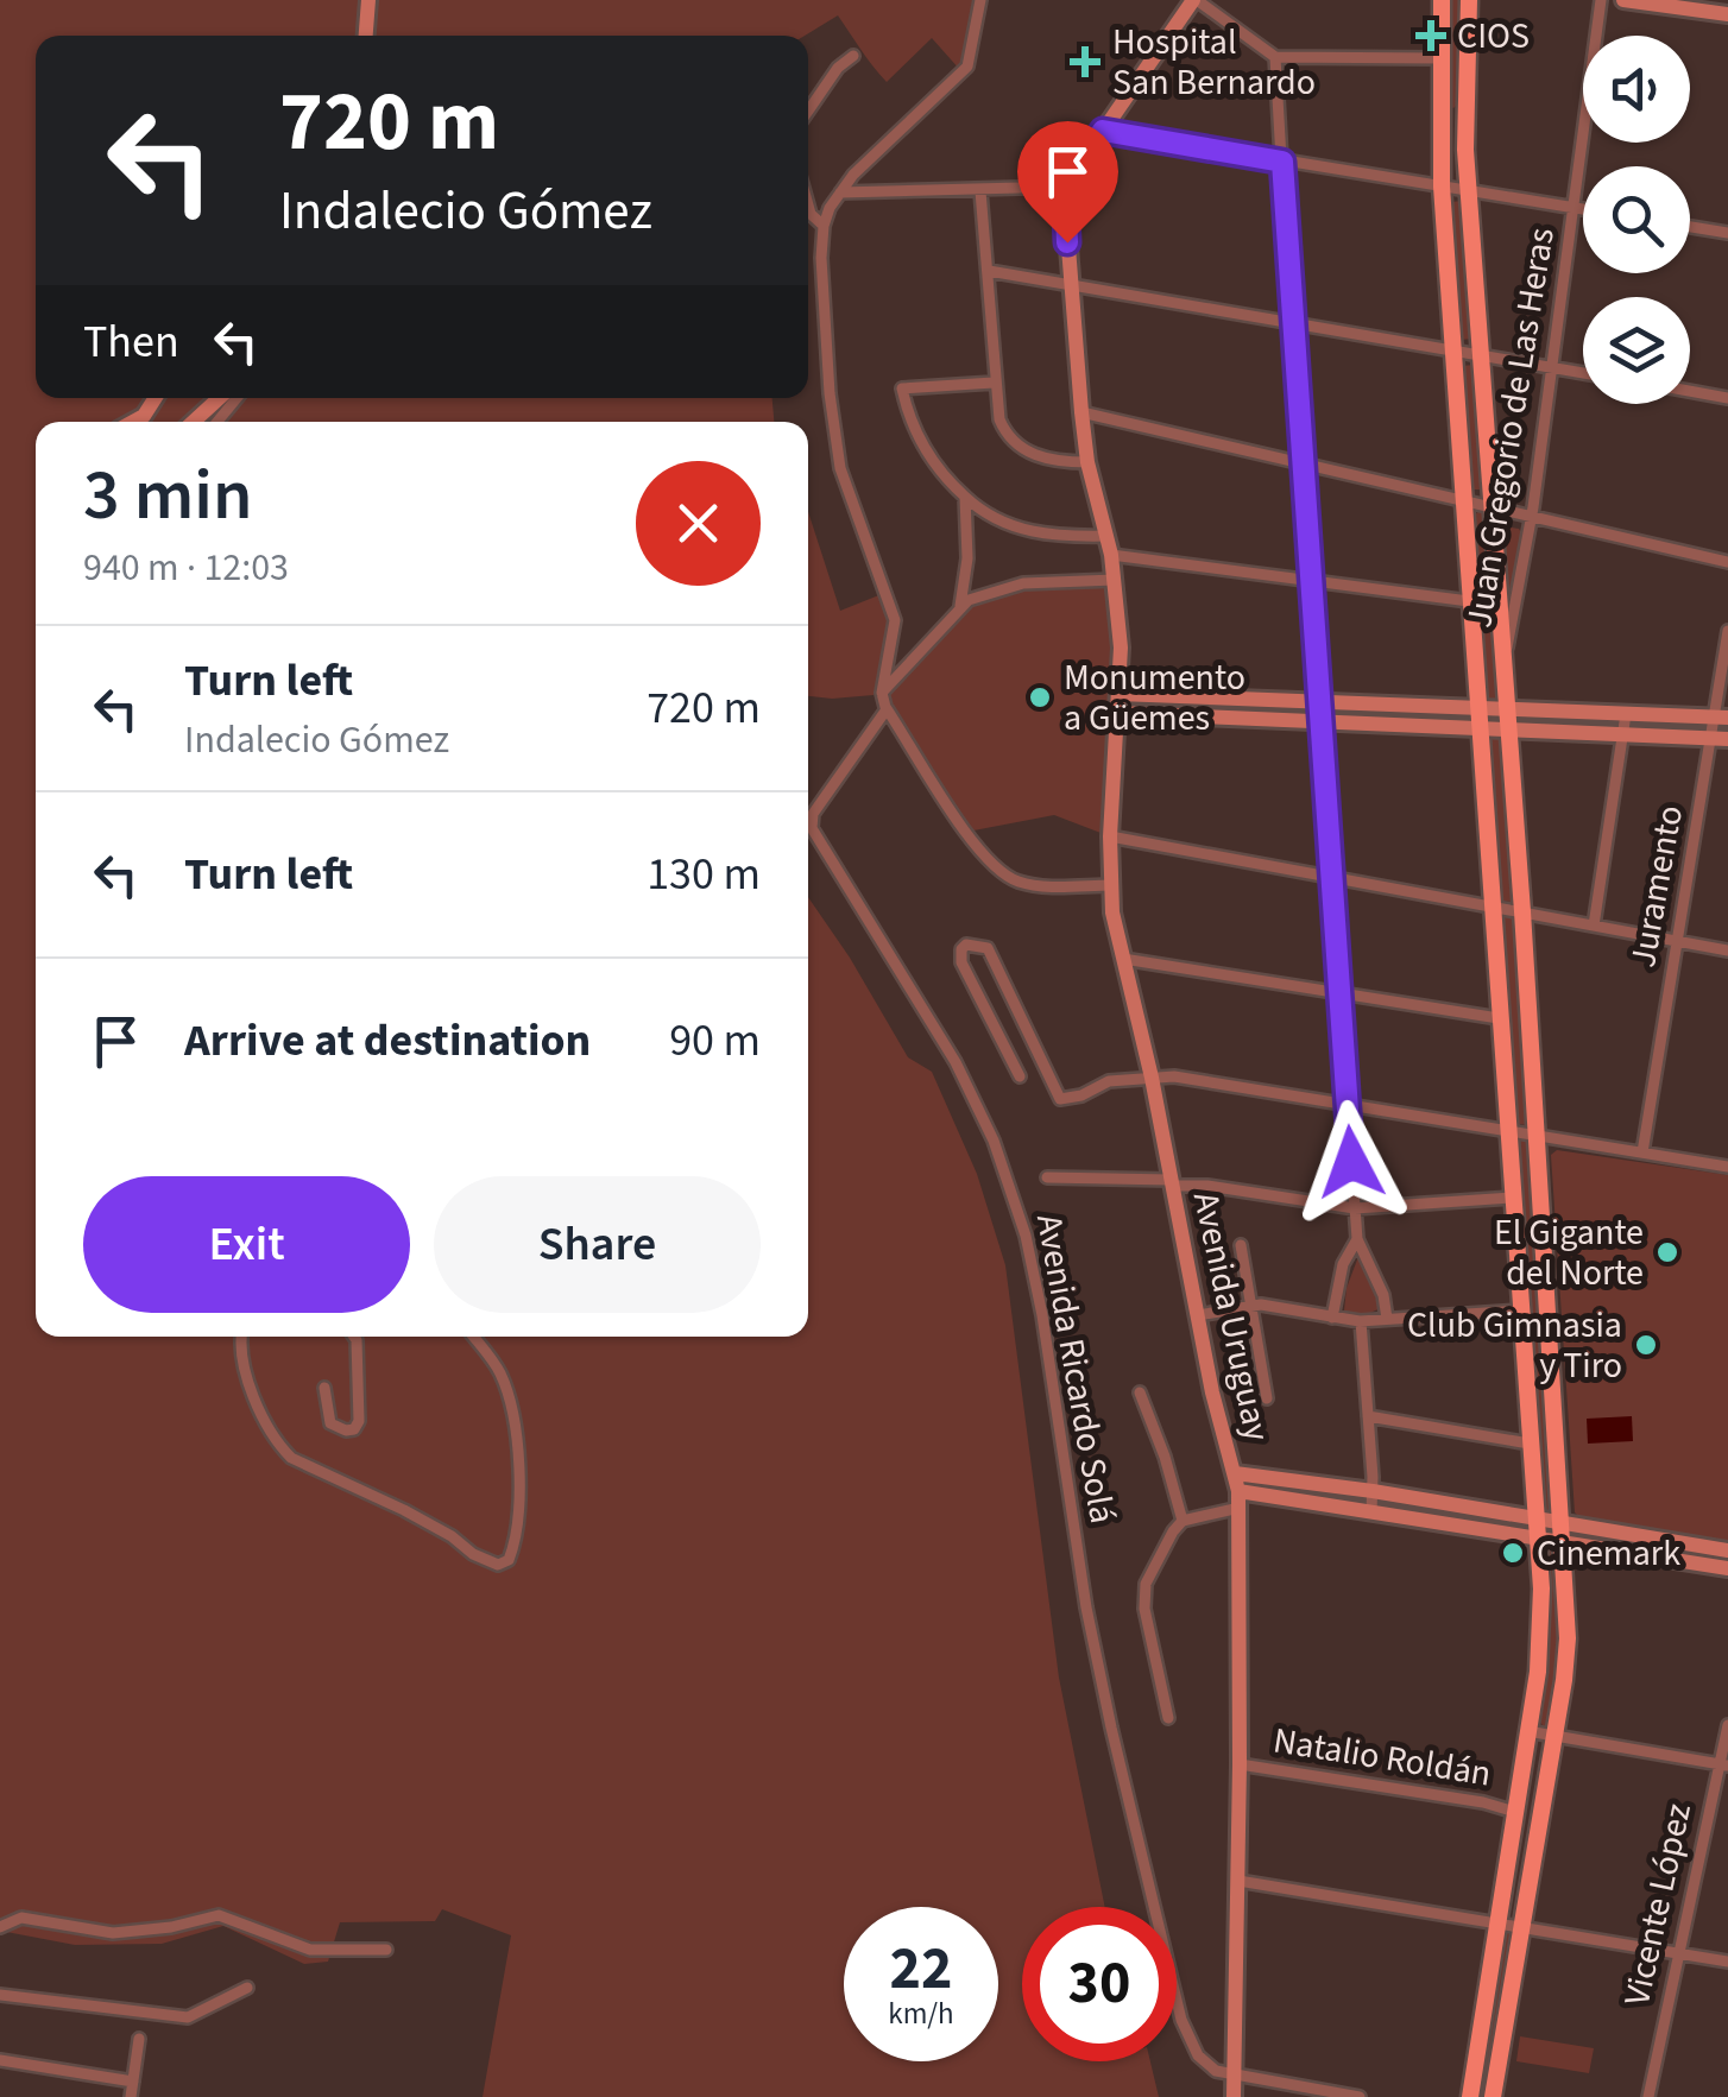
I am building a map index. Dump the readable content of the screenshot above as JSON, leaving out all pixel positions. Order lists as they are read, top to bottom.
{
  "streets": {
    "street": [
      "Juan Gregorio de Las Heras",
      "Juramento",
      "Avenida Uruguay",
      "Avenida Ricardo Solá",
      "Natalio Roldán",
      "Vicente López"
    ]
  },
  "crossings": [
    ["Avenida Uruguay", "Avenida Ricardo Solá"],
    ["Avenida Uruguay", "Natalio Roldán"]
  ],
  "places": {
    "health": ["CIOS", "Hospital San Bernardo"],
    "other": [
      "Monumento a Güemes",
      "El Gigante del Norte",
      "Club Gimnasia y Tiro",
      "Cinemark"
    ]
  },
  "page": {
    "turn": ["720 m", "Indalecio Gómez"],
    "then": "Then",
    "heading": ["3 min", "940 m · 12:03"],
    "list": [
      {
        "name": "Turn left",
        "note": "Indalecio Gómez",
        "value": "720 m"
      },
      {
        "name": "Turn left",
        "value": "130 m"
      },
      {
        "name": "Arrive at destination",
        "value": "90 m"
      }
    ],
    "buttons": ["Exit", "Share"],
    "speed": "22 km/h",
    "limit": "30"
  }
}
